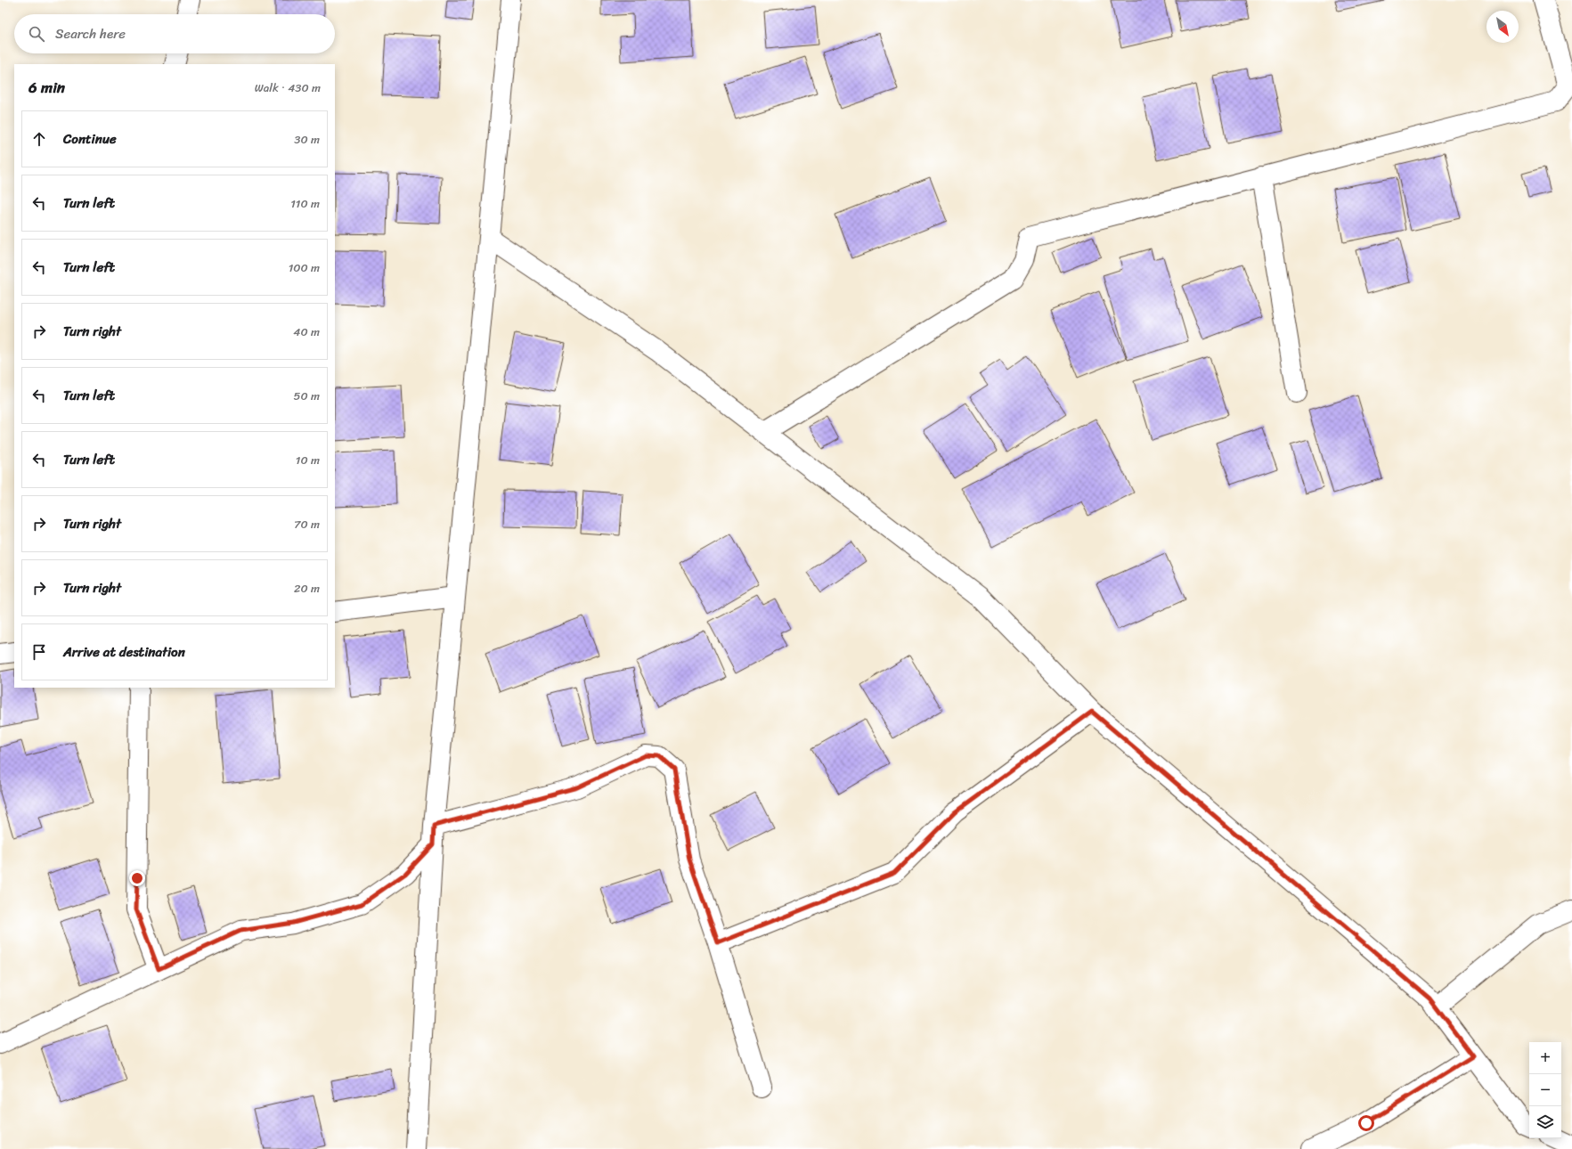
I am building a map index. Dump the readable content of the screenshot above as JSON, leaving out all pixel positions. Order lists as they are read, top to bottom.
{
  "north": "bottom right",
  "page": {
    "search": "Search here",
    "heading": ["6 min", "Walk · 430 m"],
    "list": [
      ["Continue", "30 m"],
      ["Turn left", "110 m"],
      ["Turn left", "100 m"],
      ["Turn right", "40 m"],
      ["Turn left", "50 m"],
      ["Turn left", "10 m"],
      ["Turn right", "70 m"],
      ["Turn right", "20 m"],
      "Arrive at destination"
    ],
    "map_buttons": ["+", "−"]
  }
}
